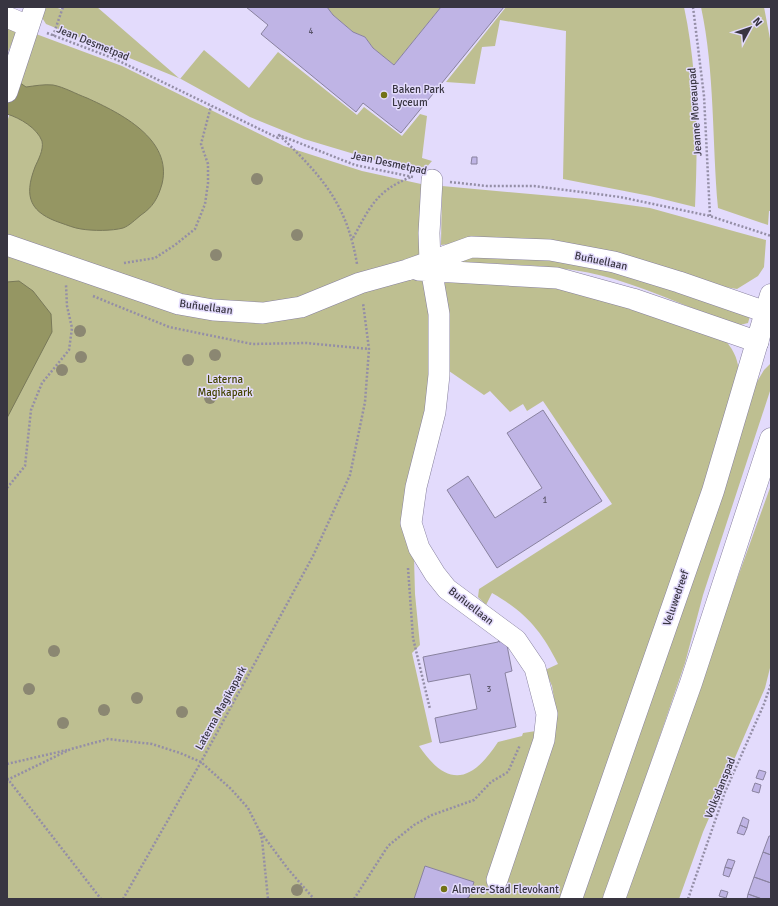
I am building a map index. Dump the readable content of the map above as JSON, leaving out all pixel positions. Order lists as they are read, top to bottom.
{
  "streets": {
    "main road": ["Veluwedreef"],
    "street": ["Buñuellaan"],
    "path": [
      "Jean Desmetpad",
      "Jeanne Moreaupad",
      "Laterna Magikapark",
      "Volksdanspad"
    ]
  },
  "crossings": [
    ["Jean Desmetpad", "Jeanne Moreaupad"],
    ["Jean Desmetpad", "Buñuellaan"],
    ["Jean Desmetpad", "Laterna Magikapark"],
    ["Buñuellaan", "Veluwedreef"],
    ["Buñuellaan", "Laterna Magikapark"]
  ],
  "parks": ["Laterna Magikapark"],
  "places": ["Baken Park Lyceum", "Almere-Stad Flevokant"],
  "house_numbers": ["4", "1", "3"],
  "north": "top right"
}
